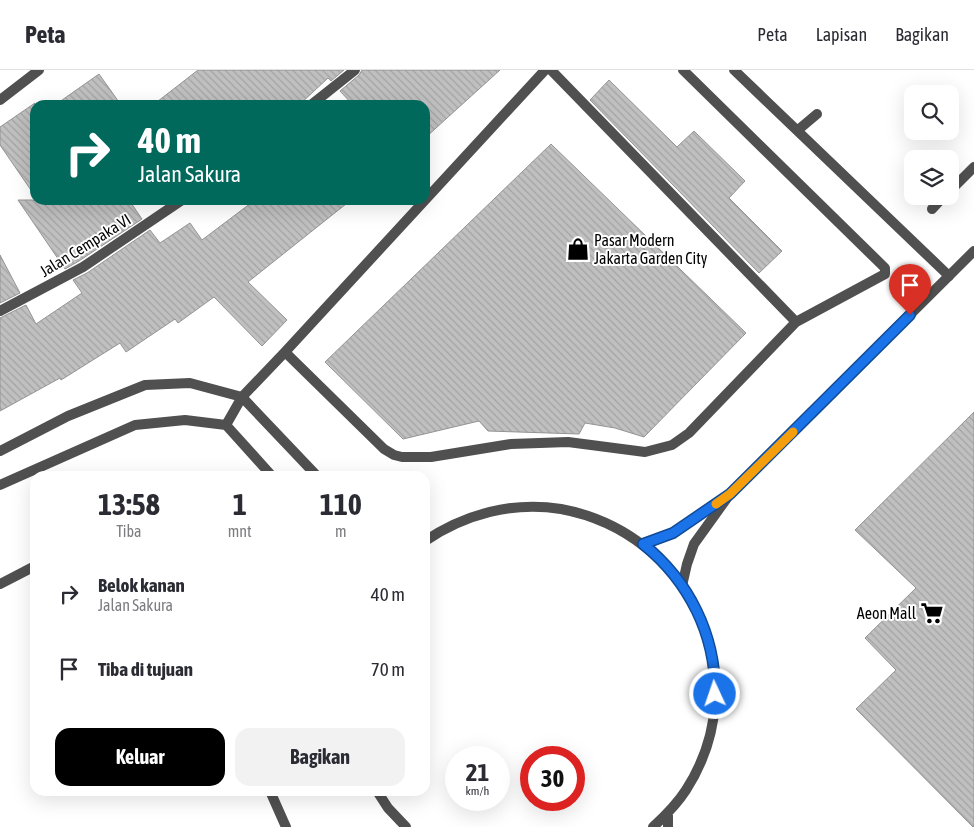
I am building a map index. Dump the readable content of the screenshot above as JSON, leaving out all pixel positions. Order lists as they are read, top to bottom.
{
  "streets": {
    "street": ["Jalan Cempaka VI"]
  },
  "places": {
    "shop": ["Pasar Modern Jakarta Garden City"],
    "supermarket": ["Aeon Mall"]
  },
  "page": {
    "header": "Peta",
    "nav": ["Peta", "Lapisan", "Bagikan"],
    "turn": ["40 m", "Jalan Sakura"],
    "eta": [
      "13:58",
      "Tiba",
      "1",
      "mnt",
      "110",
      "m"
    ],
    "list": [
      {
        "name": "Belok kanan",
        "note": "Jalan Sakura",
        "value": "40 m"
      },
      {
        "name": "Tiba di tujuan",
        "value": "70 m"
      }
    ],
    "buttons": ["Keluar", "Bagikan"],
    "speed": "21 km/h",
    "limit": "30"
  }
}
